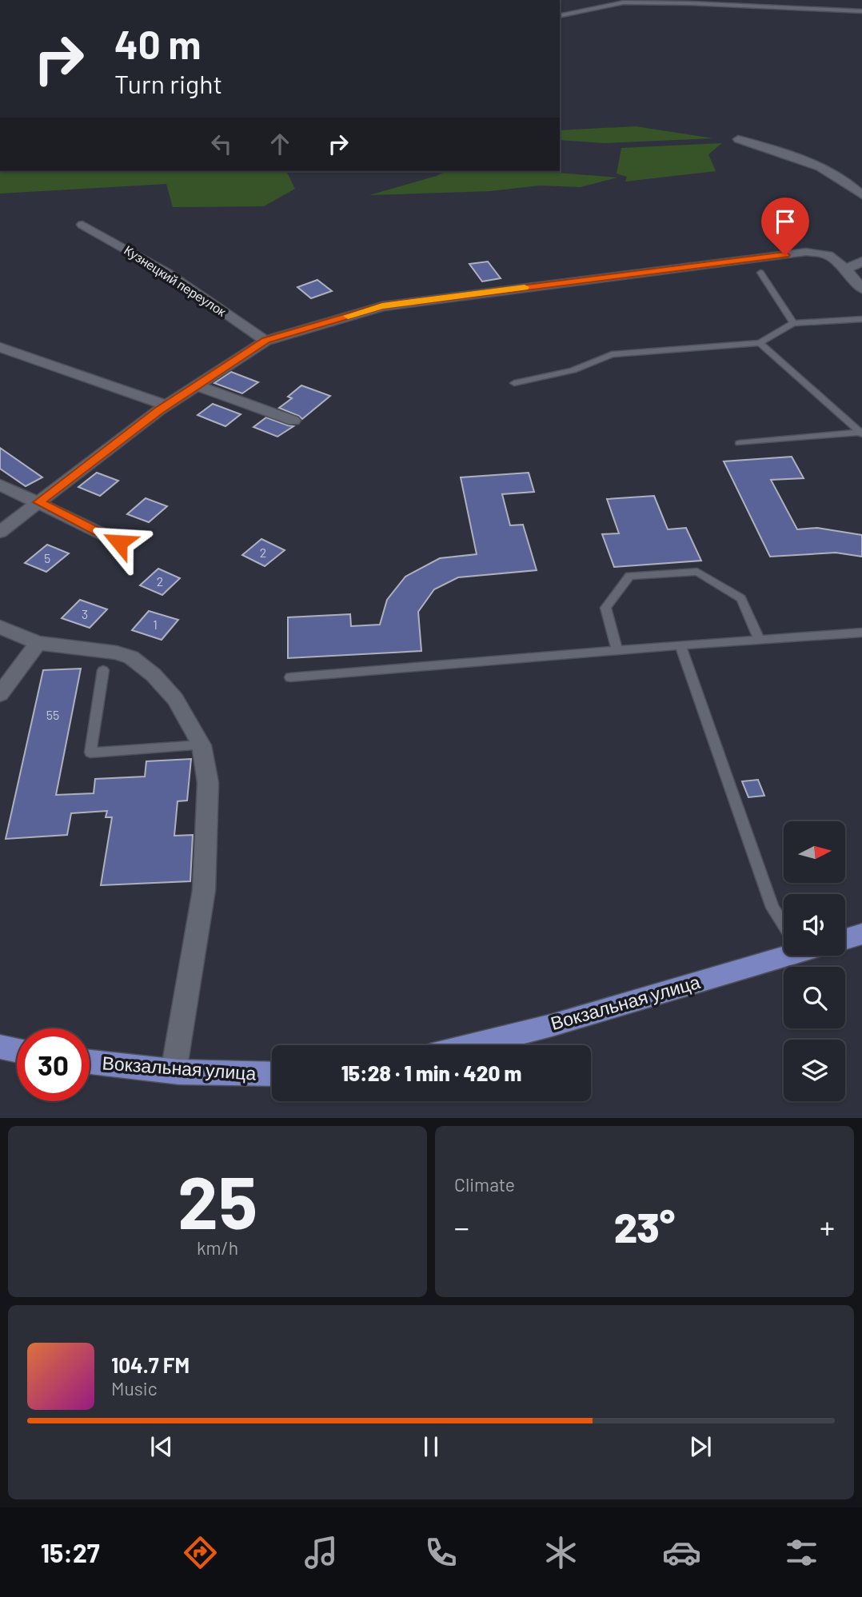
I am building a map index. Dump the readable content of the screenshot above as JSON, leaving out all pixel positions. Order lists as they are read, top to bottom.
{
  "streets": {
    "main road": ["Вокзальная улица"],
    "street": ["Кузнецкий переулок"]
  },
  "house_numbers": [
    "2",
    "5",
    "2",
    "3",
    "1",
    "55"
  ],
  "north": "right",
  "page": {
    "turn": ["40 m", "Turn right"],
    "limit": "30",
    "trip": "15:28 · 1 min · 420 m",
    "tile": [
      ["25", "km/h"],
      "Climate"
    ],
    "heat": ["−", "23°", "+"],
    "song": ["104.7 FM", "Music"],
    "tabs": "15:27"
  }
}
